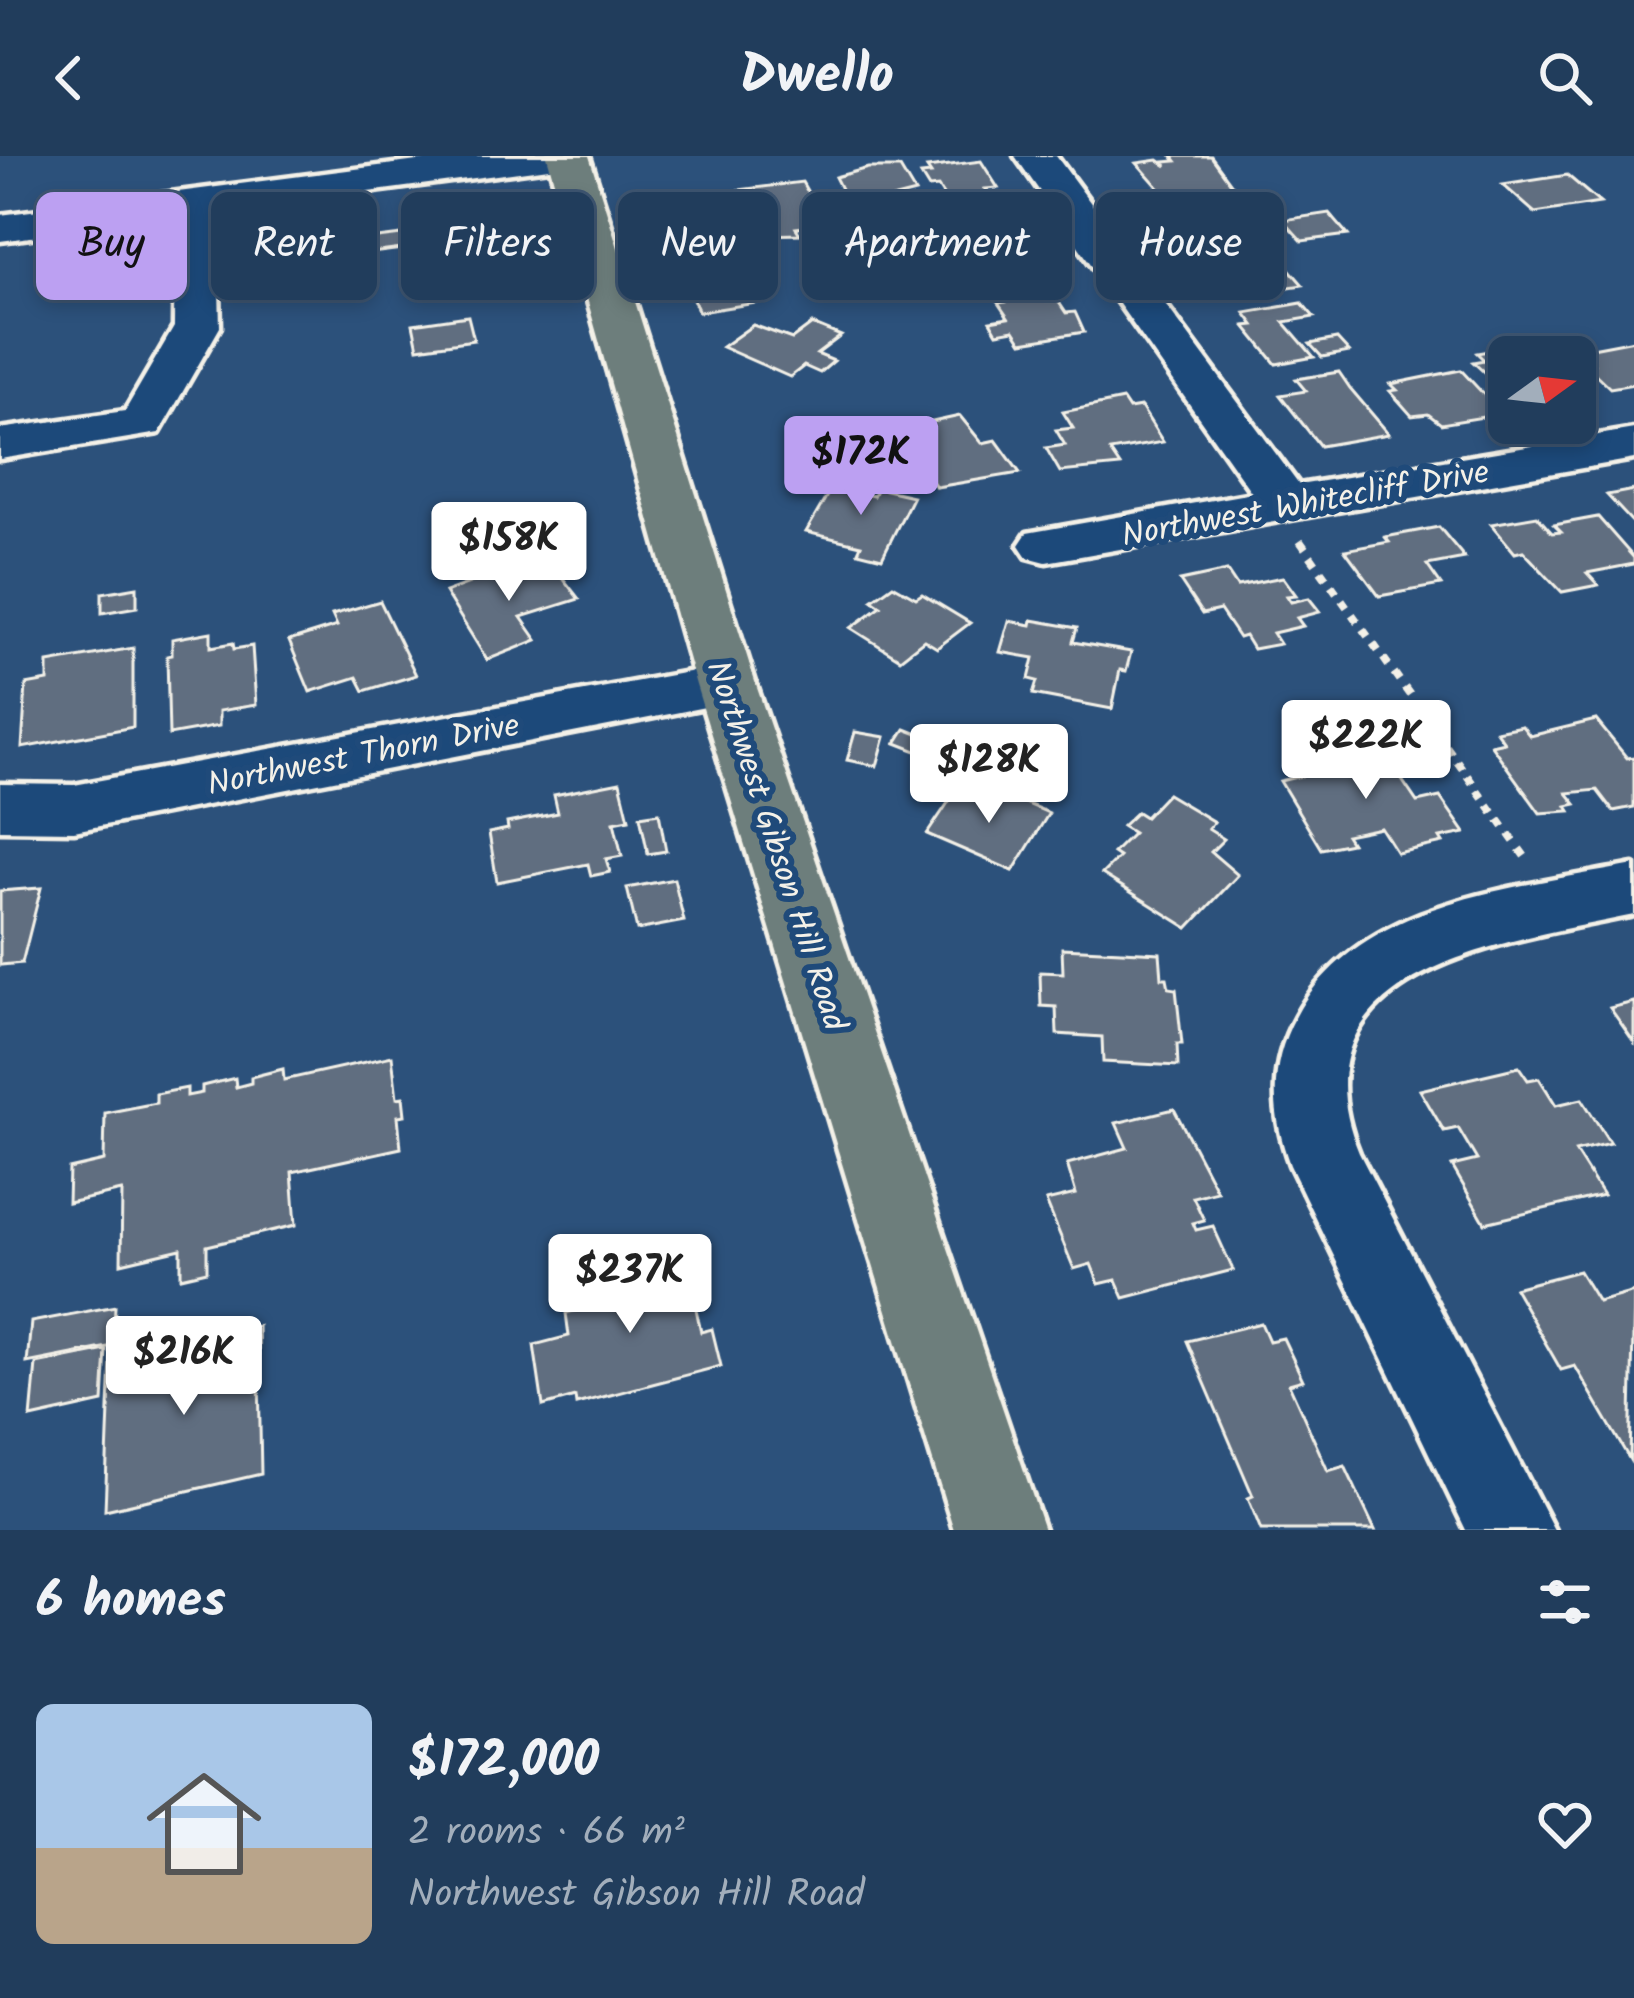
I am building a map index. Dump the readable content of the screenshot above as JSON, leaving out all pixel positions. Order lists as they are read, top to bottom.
{
  "streets": {
    "main road": ["Northwest Gibson Hill Road"],
    "street": ["Northwest Whitecliff Drive", "Northwest Thorn Drive"]
  },
  "crossings": [
    ["Northwest Thorn Drive", "Northwest Gibson Hill Road"]
  ],
  "north": "right",
  "page": {
    "header": "Dwello",
    "chip": [
      "Buy",
      "Rent",
      "Filters",
      "New",
      "Apartment",
      "House"
    ],
    "price": [
      "$172K",
      "$158K",
      "$222K",
      "$128K",
      "$237K",
      "$216K"
    ],
    "heading": "6 homes",
    "list": [
      {
        "name": "$172,000",
        "note": "2 rooms · 66 m² · Northwest Gibson Hill Road"
      }
    ]
  }
}
